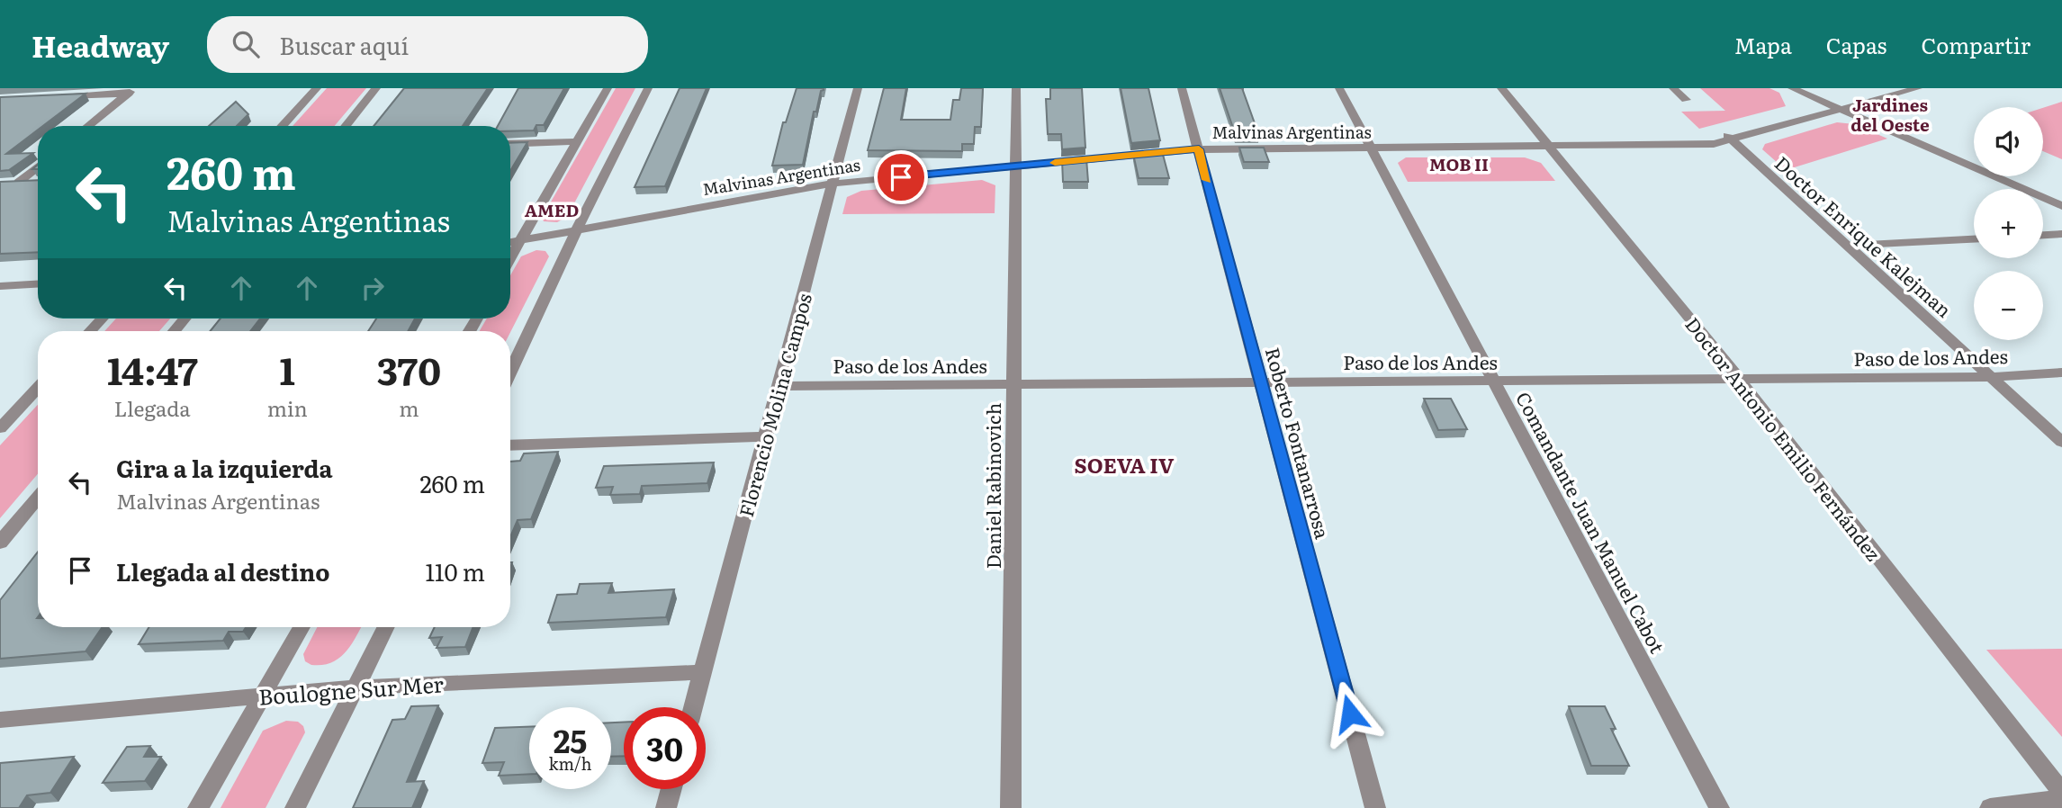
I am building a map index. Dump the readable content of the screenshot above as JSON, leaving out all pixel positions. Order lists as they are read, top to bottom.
{
  "streets": {
    "street": [
      "Malvinas Argentinas",
      "Doctor Enrique Kalejman",
      "Paso de los Andes",
      "Florencio Molina Campos",
      "Doctor Antonio Emilio Fernández",
      "Roberto Fontanarrosa",
      "Daniel Rabinovich",
      "Comandante Juan Manuel Cabot",
      "Boulogne Sur Mer"
    ]
  },
  "crossings": [
    ["Malvinas Argentinas", "Doctor Enrique Kalejman"],
    ["Malvinas Argentinas", "Florencio Molina Campos"],
    ["Malvinas Argentinas", "Doctor Antonio Emilio Fernández"],
    ["Malvinas Argentinas", "Roberto Fontanarrosa"],
    ["Malvinas Argentinas", "Daniel Rabinovich"],
    ["Malvinas Argentinas", "Comandante Juan Manuel Cabot"],
    ["Doctor Enrique Kalejman", "Paso de los Andes"],
    ["Paso de los Andes", "Florencio Molina Campos"],
    ["Paso de los Andes", "Doctor Antonio Emilio Fernández"],
    ["Paso de los Andes", "Roberto Fontanarrosa"],
    ["Paso de los Andes", "Daniel Rabinovich"],
    ["Paso de los Andes", "Comandante Juan Manuel Cabot"],
    ["Florencio Molina Campos", "Boulogne Sur Mer"]
  ],
  "districts": [
    "Jardines del Oeste",
    "MOB II",
    "AMED",
    "SOEVA IV"
  ],
  "page": {
    "header": "Headway",
    "search": "Buscar aquí",
    "nav": ["Mapa", "Capas", "Compartir"],
    "map_buttons": ["+", "−"],
    "turn": ["260 m", "Malvinas Argentinas"],
    "eta": [
      "14:47",
      "Llegada",
      "1",
      "min",
      "370",
      "m"
    ],
    "list": [
      {
        "name": "Gira a la izquierda",
        "note": "Malvinas Argentinas",
        "value": "260 m"
      },
      {
        "name": "Llegada al destino",
        "value": "110 m"
      }
    ],
    "speed": "25 km/h",
    "limit": "30"
  }
}
